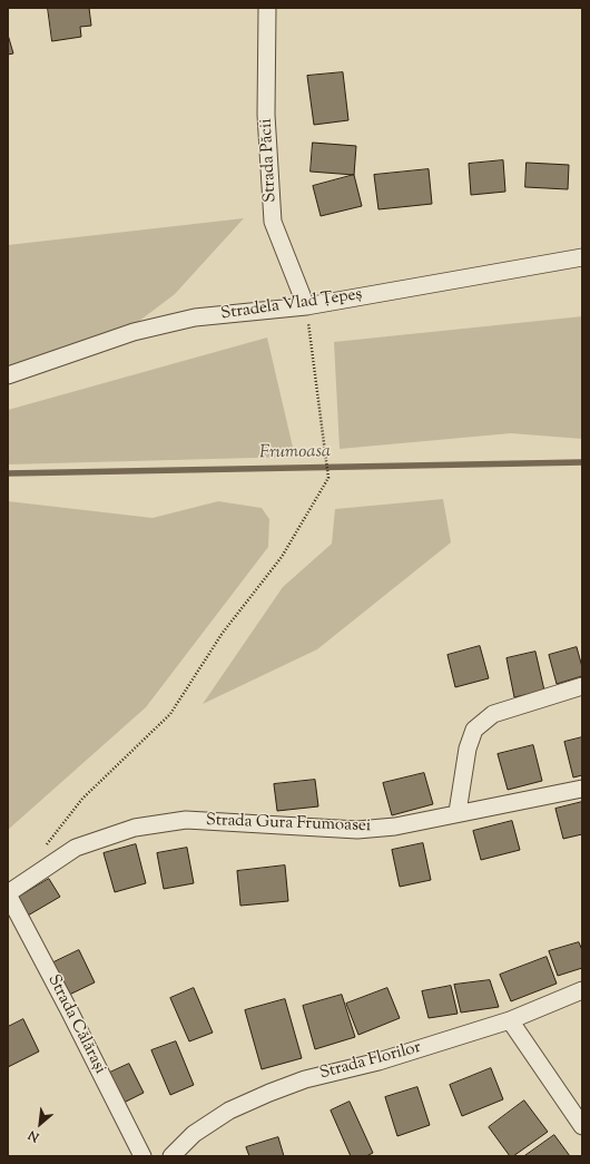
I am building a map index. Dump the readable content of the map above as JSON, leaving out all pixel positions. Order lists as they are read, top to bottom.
{
  "streets": {
    "street": [
      "Strada Păcii",
      "Stradela Vlad Țepeş",
      "Strada Gura Frumoasei",
      "Strada Călărași",
      "Strada Florilor"
    ]
  },
  "crossings": [
    ["Strada Păcii", "Stradela Vlad Țepeş"],
    ["Strada Gura Frumoasei", "Strada Călărași"]
  ],
  "water": ["Frumoasa"],
  "north": "bottom left"
}
